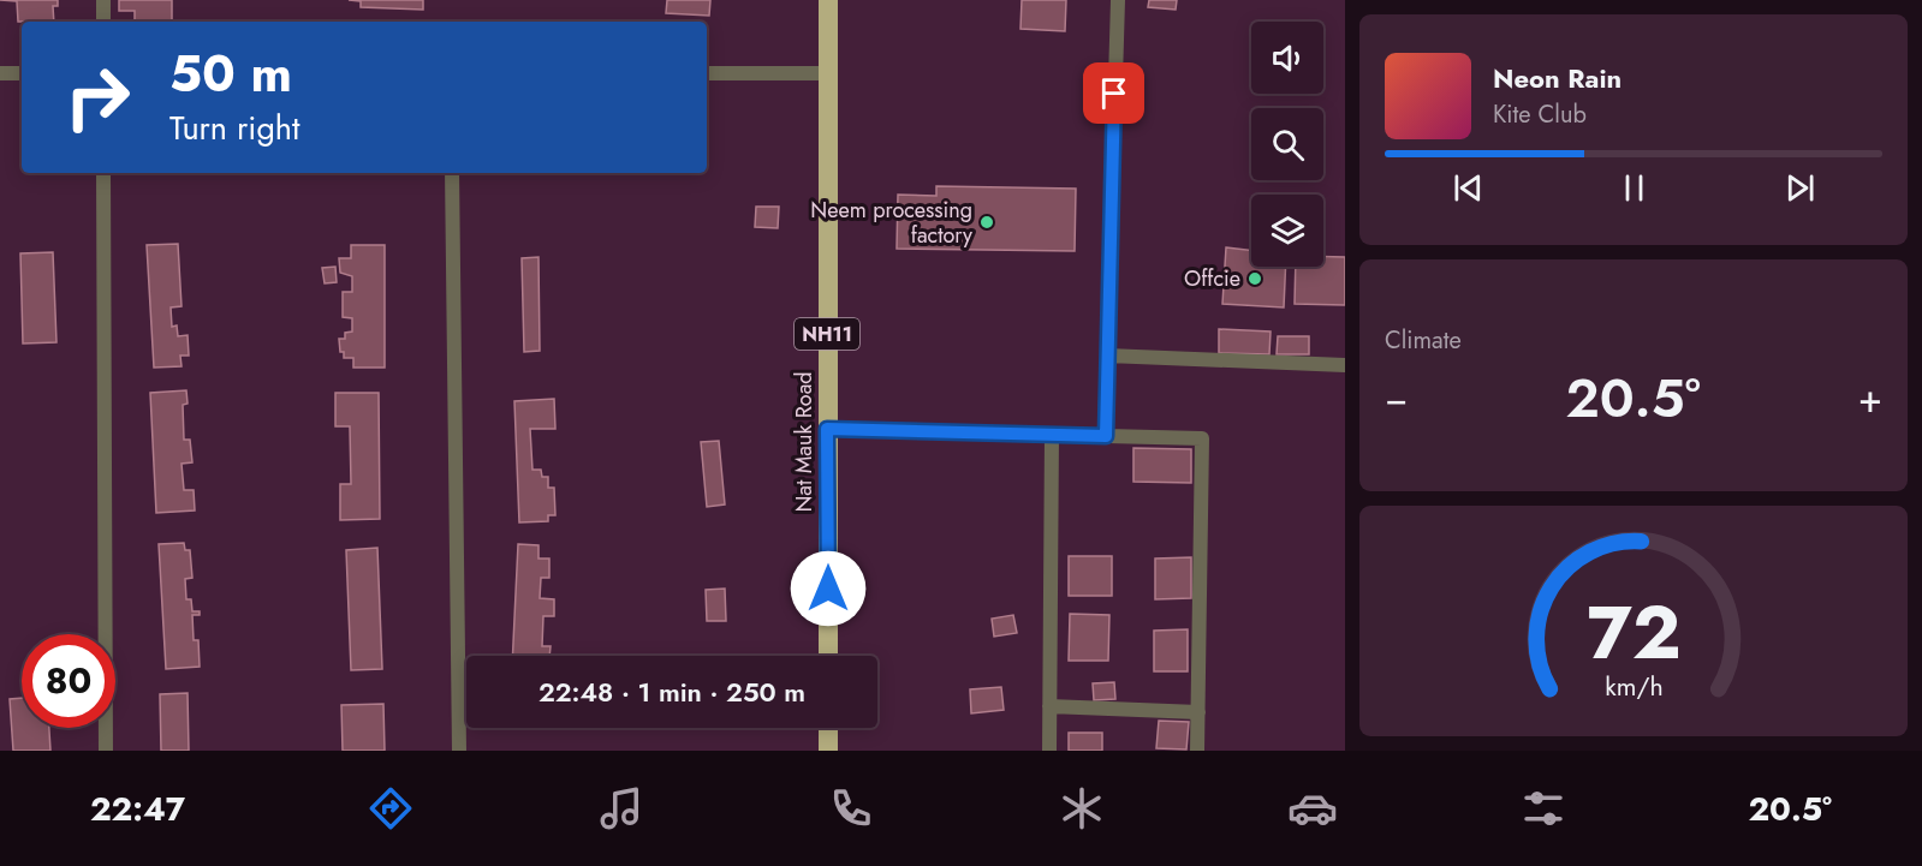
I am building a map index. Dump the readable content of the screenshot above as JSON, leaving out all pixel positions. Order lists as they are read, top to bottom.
{
  "streets": {
    "highway": ["NH11", "Nat Mauk Road"]
  },
  "places": ["Neem processing factory", "Offcie"],
  "page": {
    "turn": ["50 m", "Turn right"],
    "song": ["Neon Rain", "Kite Club"],
    "tile": "Climate",
    "heat": ["−", "20.5°", "+"],
    "limit": "80",
    "trip": "22:48 · 1 min · 250 m",
    "tabs": ["22:47", "20.5°"],
    "gauge": ["72", "km/h"]
  }
}
